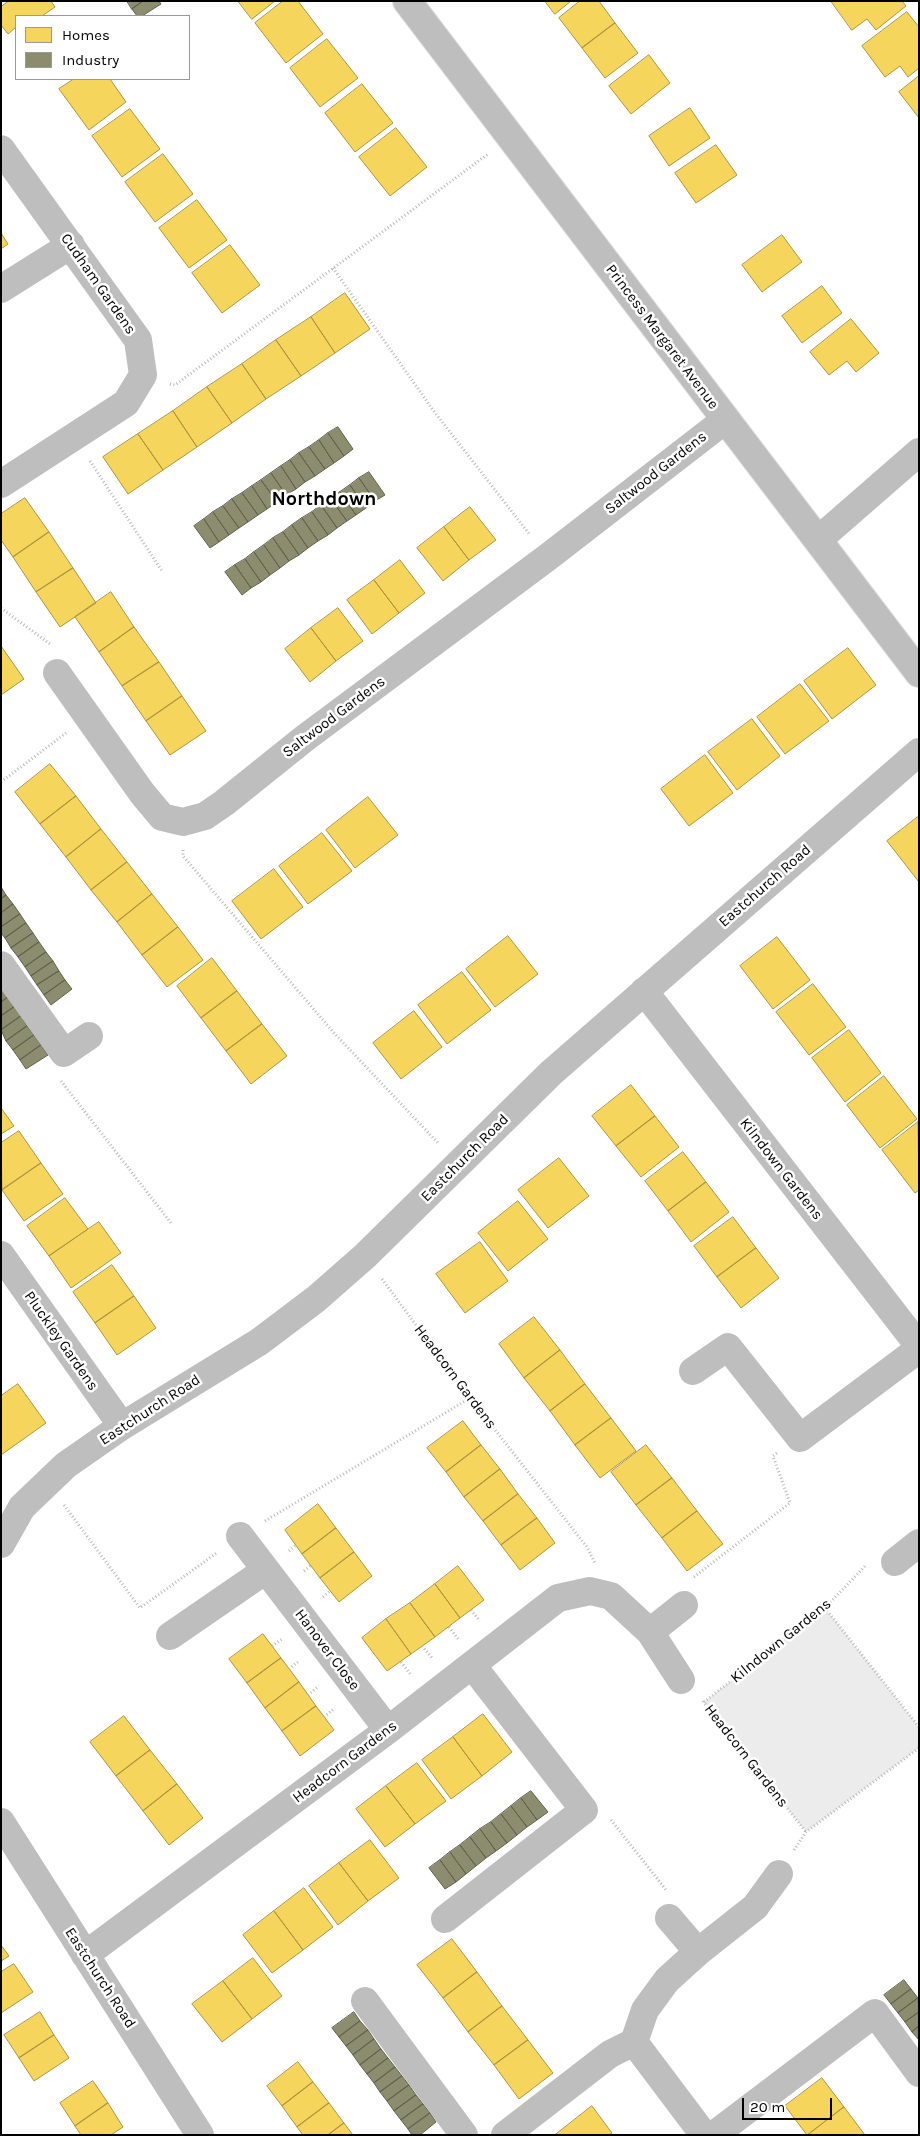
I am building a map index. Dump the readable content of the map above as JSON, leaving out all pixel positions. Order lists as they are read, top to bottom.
{
  "streets": {
    "street": [
      "Cudham Gardens",
      "Princess Margaret Avenue",
      "Saltwood Gardens",
      "Eastchurch Road",
      "Kilndown Gardens",
      "Pluckley Gardens",
      "Headcorn Gardens",
      "Hanover Close"
    ]
  },
  "crossings": [
    ["Princess Margaret Avenue", "Saltwood Gardens"],
    ["Eastchurch Road", "Kilndown Gardens"],
    ["Eastchurch Road", "Pluckley Gardens"],
    ["Eastchurch Road", "Headcorn Gardens"],
    ["Kilndown Gardens", "Headcorn Gardens"],
    ["Headcorn Gardens", "Hanover Close"]
  ],
  "districts": ["Northdown"],
  "legend": ["Homes", "Industry"],
  "scale_bar": "20 m"
}
